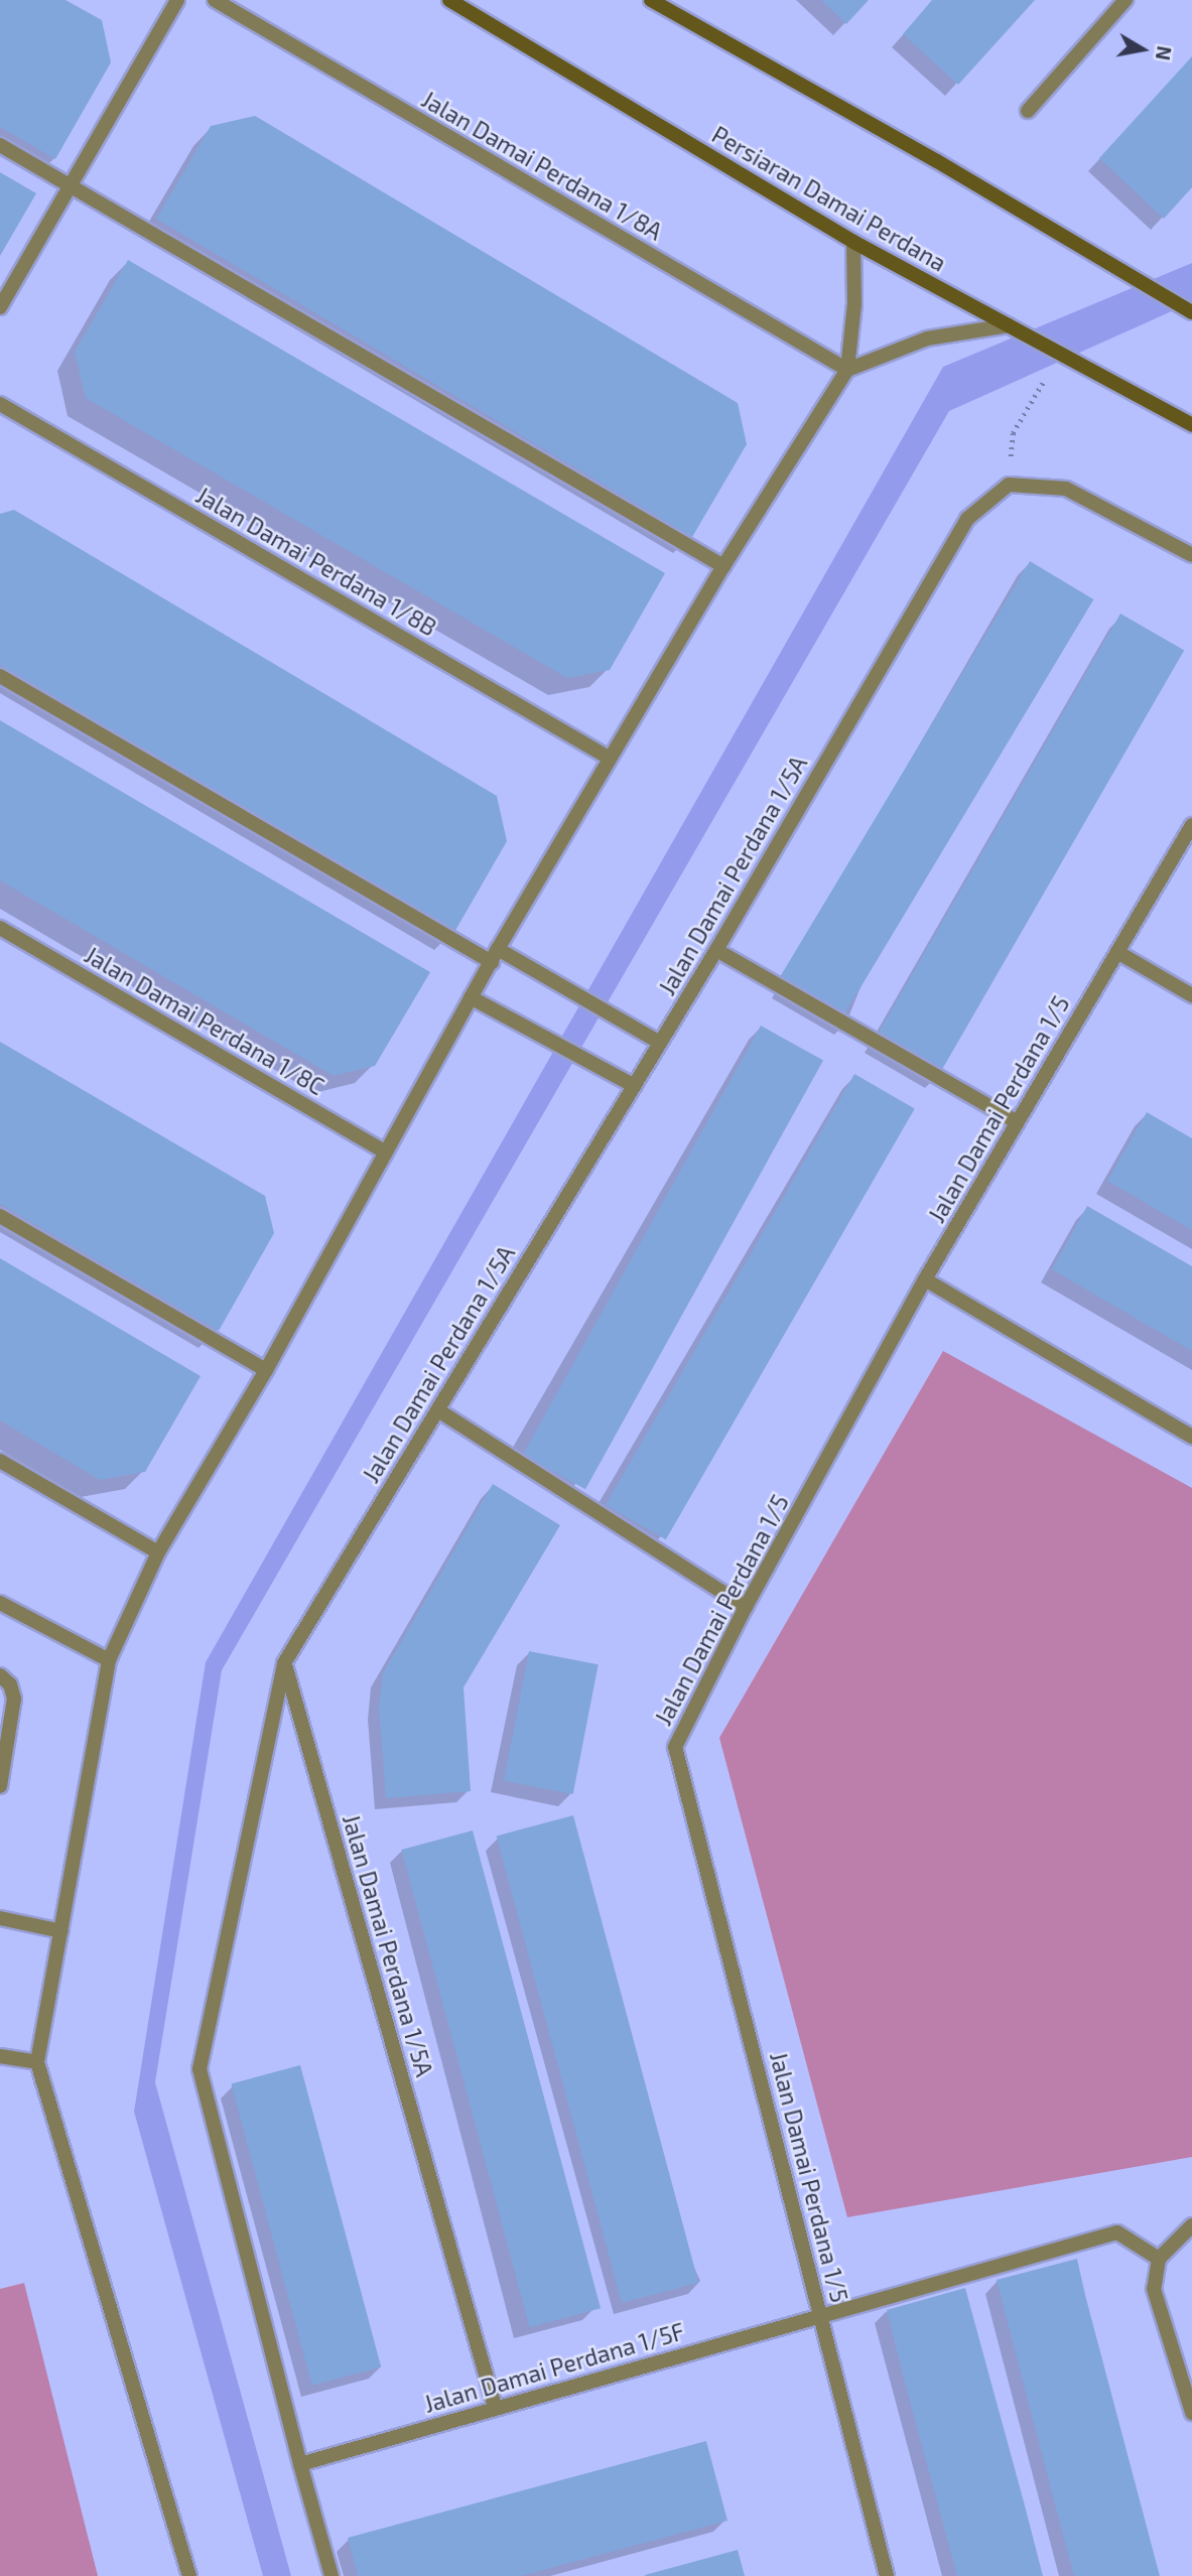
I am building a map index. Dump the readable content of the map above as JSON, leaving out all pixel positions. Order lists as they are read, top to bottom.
{
  "streets": {
    "main road": ["Persiaran Damai Perdana"],
    "street": [
      "Jalan Damai Perdana 1/8A",
      "Jalan Damai Perdana 1/8B",
      "Jalan Damai Perdana 1/5A",
      "Jalan Damai Perdana 1/8C",
      "Jalan Damai Perdana 1/5",
      "Jalan Damai Perdana 1/5F"
    ]
  },
  "crossings": [
    ["Jalan Damai Perdana 1/5A", "Jalan Damai Perdana 1/5F"],
    ["Jalan Damai Perdana 1/5", "Jalan Damai Perdana 1/5F"]
  ],
  "north": "right"
}
